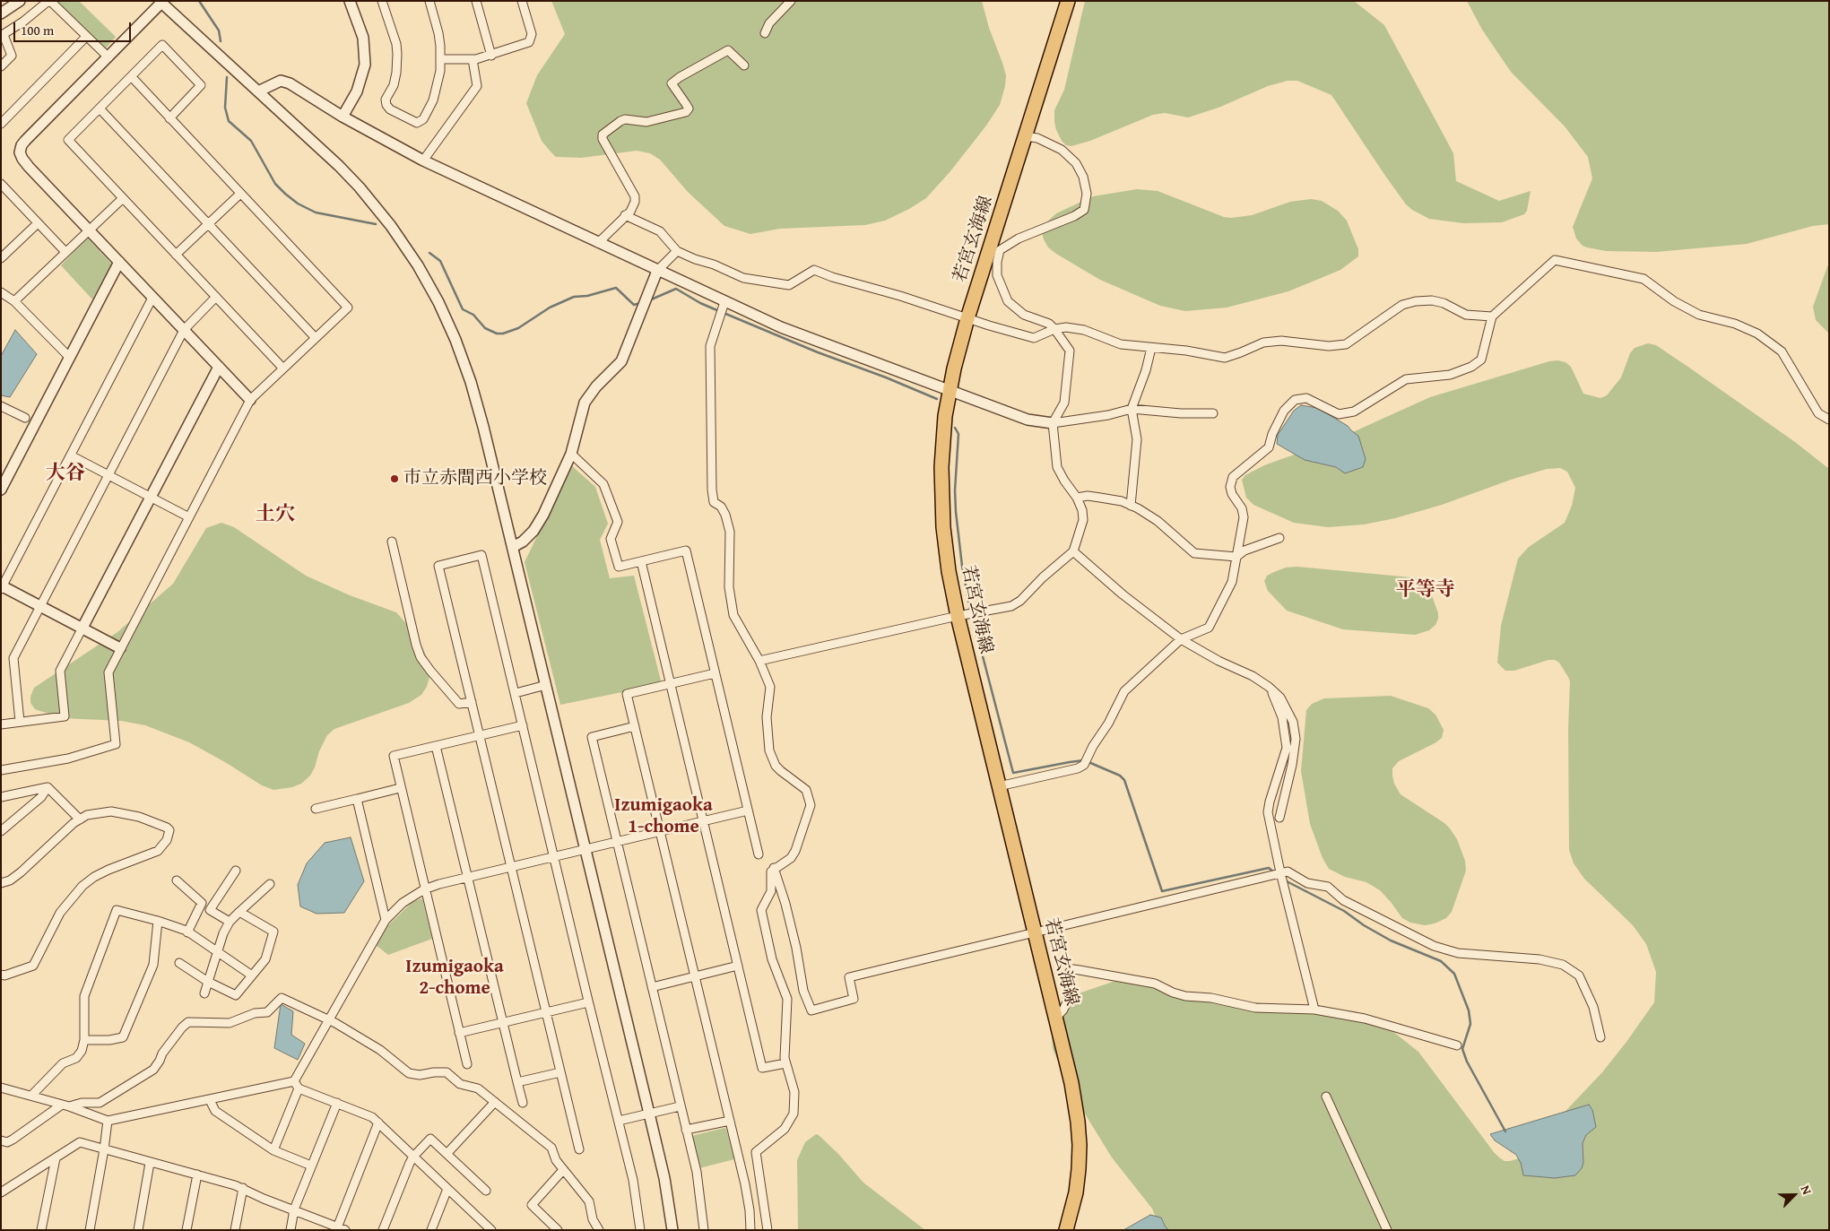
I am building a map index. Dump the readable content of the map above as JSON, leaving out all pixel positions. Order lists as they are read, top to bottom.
{
  "streets": {
    "main road": ["若宮玄海線"]
  },
  "districts": [
    "大谷",
    "土穴",
    "平等寺",
    "Izumigaoka 1-chome",
    "Izumigaoka 2-chome"
  ],
  "places": ["市立赤間西小学校"],
  "scale_bar": "100 m",
  "north": "top right"
}
